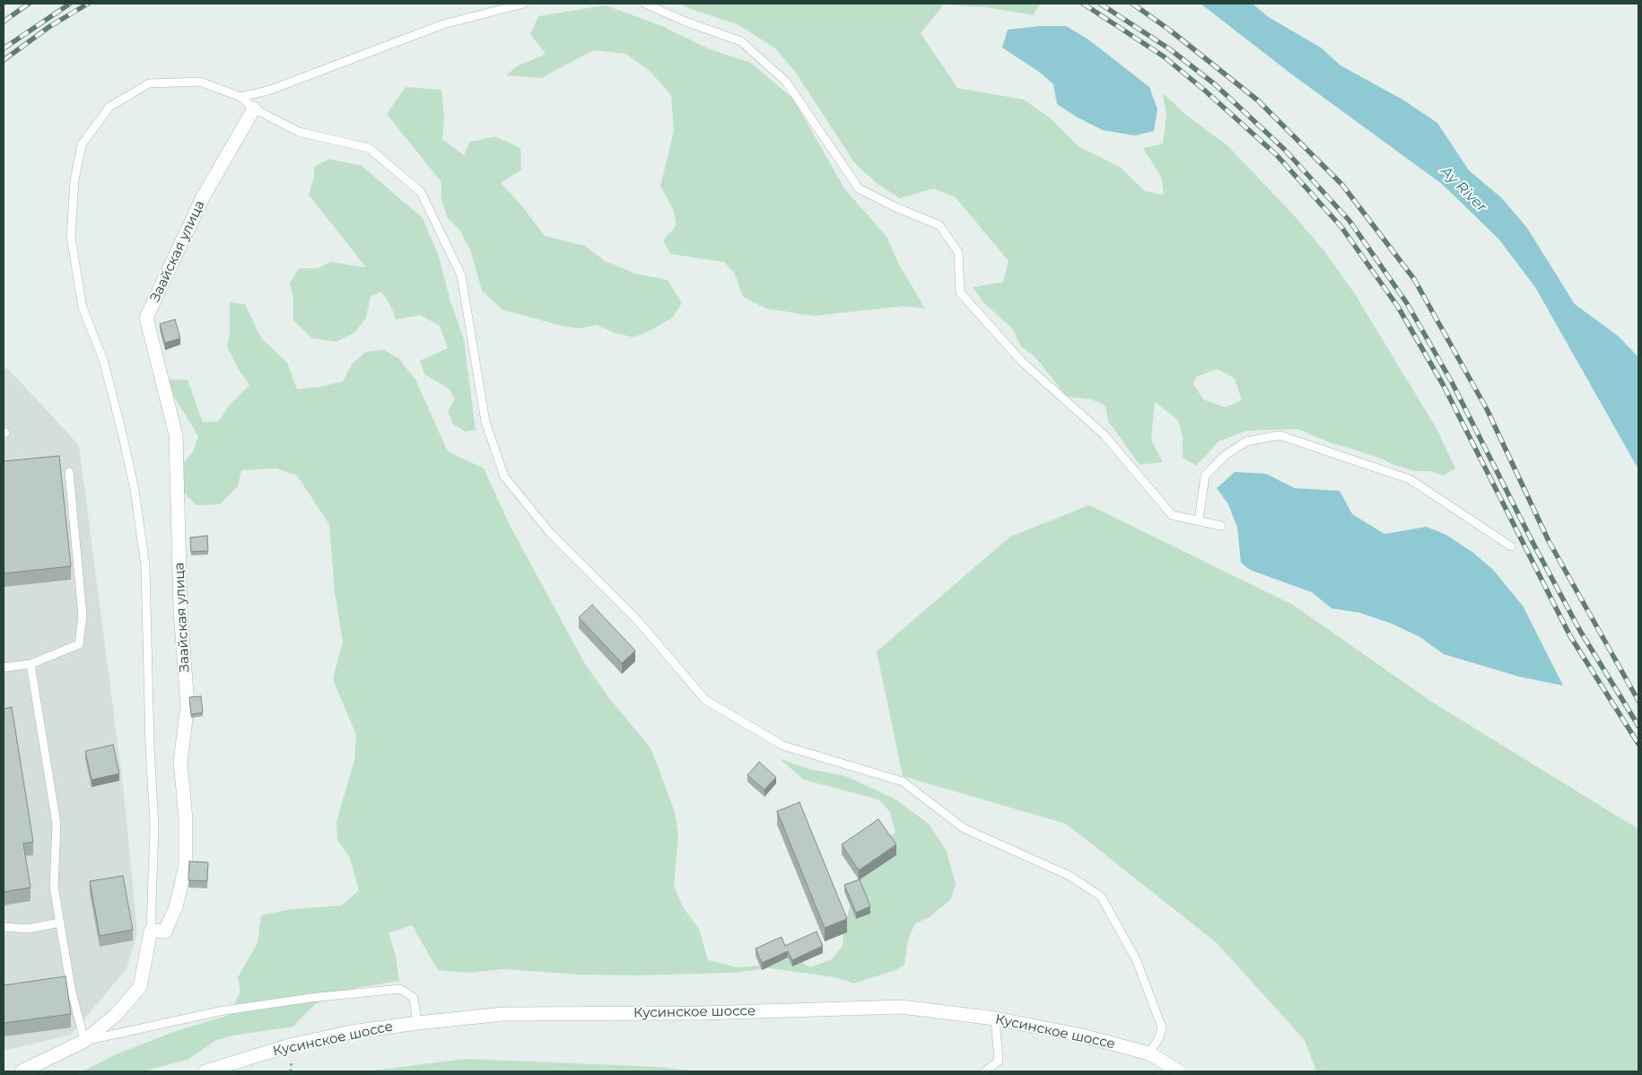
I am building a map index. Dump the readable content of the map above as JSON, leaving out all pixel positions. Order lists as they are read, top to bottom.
{
  "streets": {
    "street": ["Заайская улица", "Кусинское шоссе"]
  },
  "water": ["Ay River"]
}
